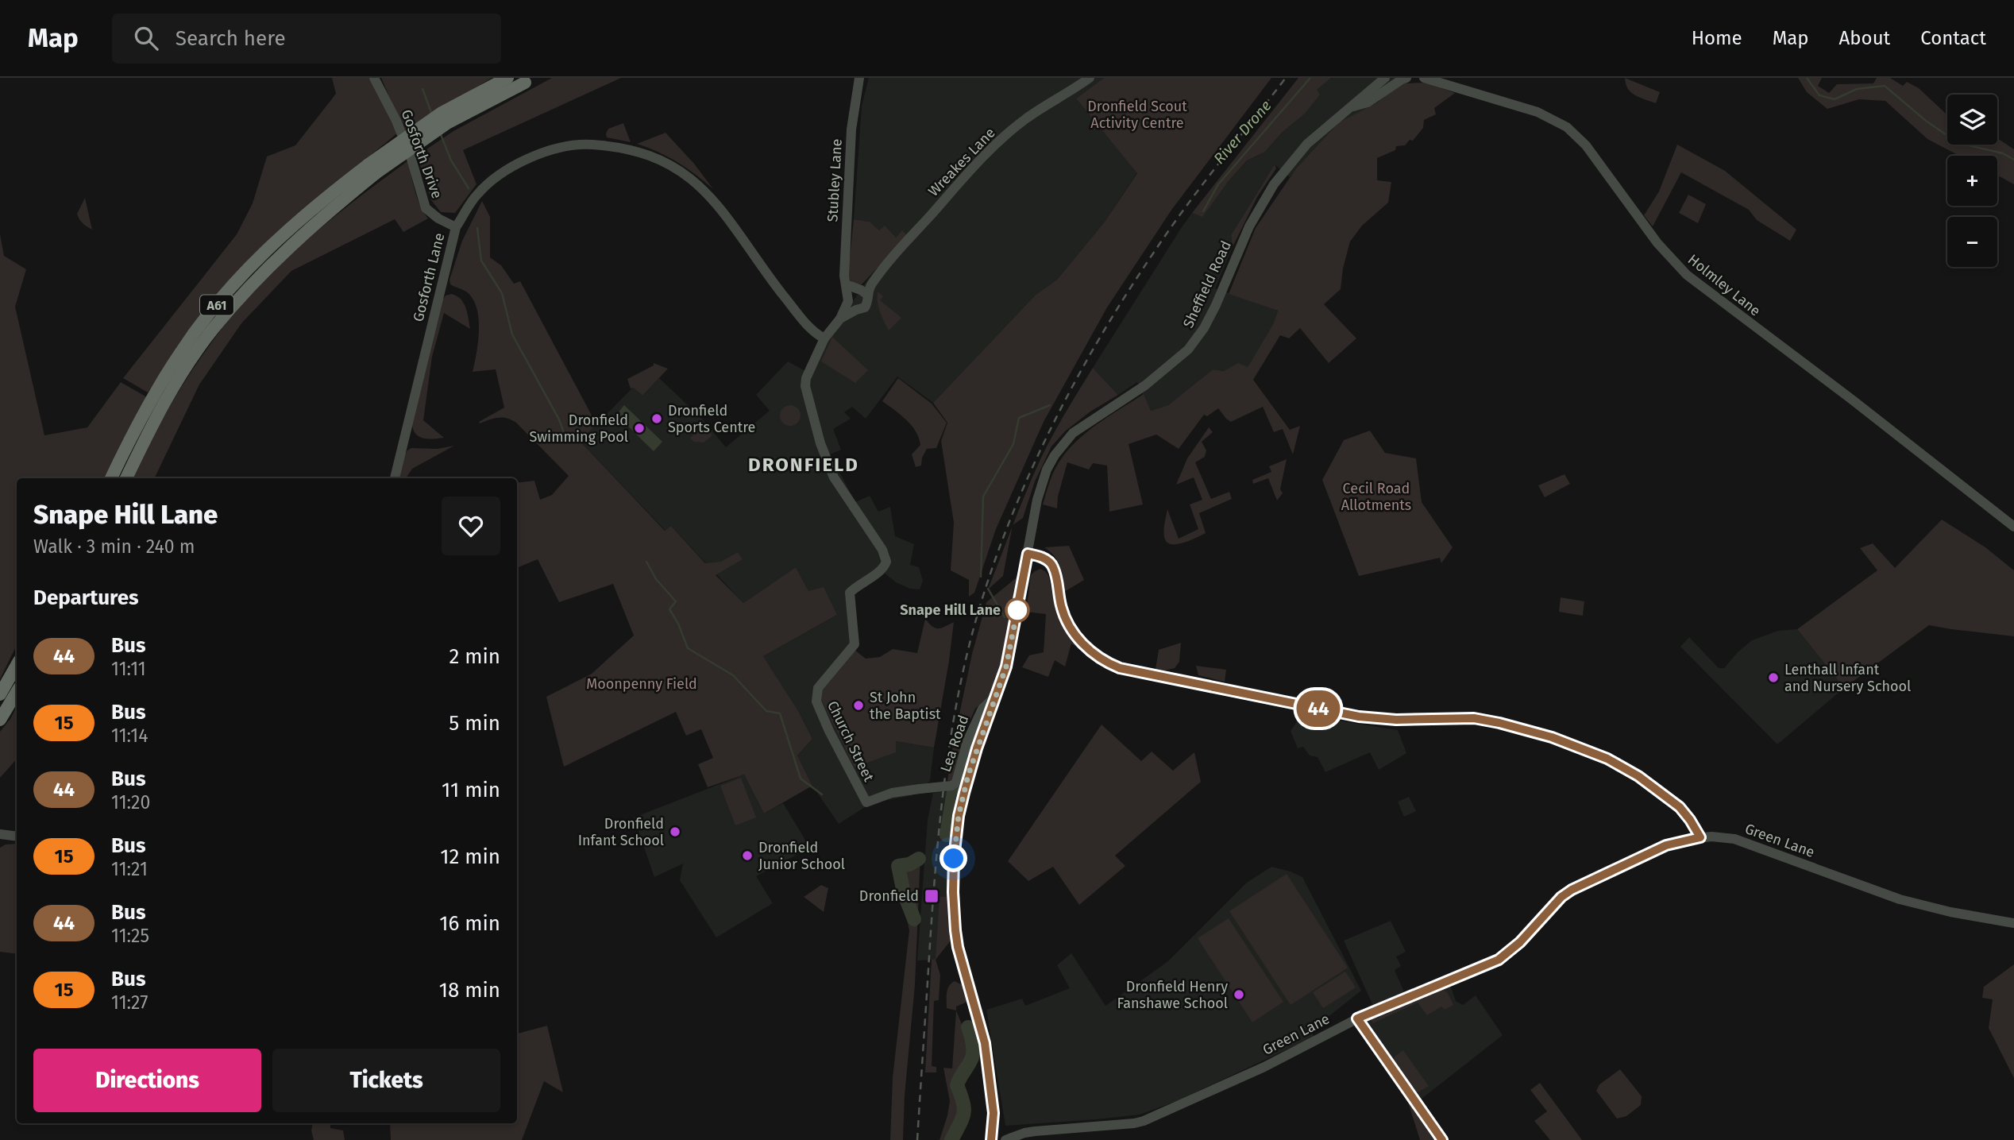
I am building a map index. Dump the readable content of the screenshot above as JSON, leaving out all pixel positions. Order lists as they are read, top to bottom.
{
  "streets": {
    "highway": ["A61"],
    "main road": [
      "Gosforth Drive",
      "Wreakes Lane",
      "Stubley Lane",
      "Gosforth Lane",
      "Sheffield Road",
      "Holmley Lane",
      "Church Street",
      "Lea Road",
      "Green Lane"
    ]
  },
  "crossings": [
    ["Gosforth Drive", "Gosforth Lane"],
    ["Wreakes Lane", "Stubley Lane"],
    ["Wreakes Lane", "Gosforth Lane"],
    ["Wreakes Lane", "Church Street"],
    ["Sheffield Road", "Lea Road"],
    ["Church Street", "Lea Road"]
  ],
  "districts": ["DRONFIELD"],
  "water": ["River Drone"],
  "parks": ["Dronfield Scout Activity Centre", "Cecil Road Allotments", "Moonpenny Field"],
  "places": {
    "other": [
      "Dronfield Sports Centre",
      "Dronfield Swimming Pool",
      "Snape Hill Lane",
      "Lenthall Infant and Nursery School",
      "St John the Baptist",
      "Dronfield Infant School",
      "Dronfield Junior School",
      "Dronfield Henry Fanshawe School"
    ],
    "transit": ["Dronfield"]
  },
  "lines": ["bus line 44"],
  "page": {
    "header": "Map",
    "search": "Search here",
    "nav": [
      "Home",
      "Map",
      "About",
      "Contact"
    ],
    "on_map": "44",
    "map_buttons": ["+", "−"],
    "heading": [
      ["Snape Hill Lane", "Walk · 3 min · 240 m"],
      "Departures"
    ],
    "list": [
      {
        "mark": "44",
        "name": "Bus",
        "note": "11:11",
        "value": "2 min"
      },
      {
        "mark": "15",
        "name": "Bus",
        "note": "11:14",
        "value": "5 min"
      },
      {
        "mark": "44",
        "name": "Bus",
        "note": "11:20",
        "value": "11 min"
      },
      {
        "mark": "15",
        "name": "Bus",
        "note": "11:21",
        "value": "12 min"
      },
      {
        "mark": "44",
        "name": "Bus",
        "note": "11:25",
        "value": "16 min"
      },
      {
        "mark": "15",
        "name": "Bus",
        "note": "11:27",
        "value": "18 min"
      }
    ],
    "buttons": ["Directions", "Tickets"]
  }
}
